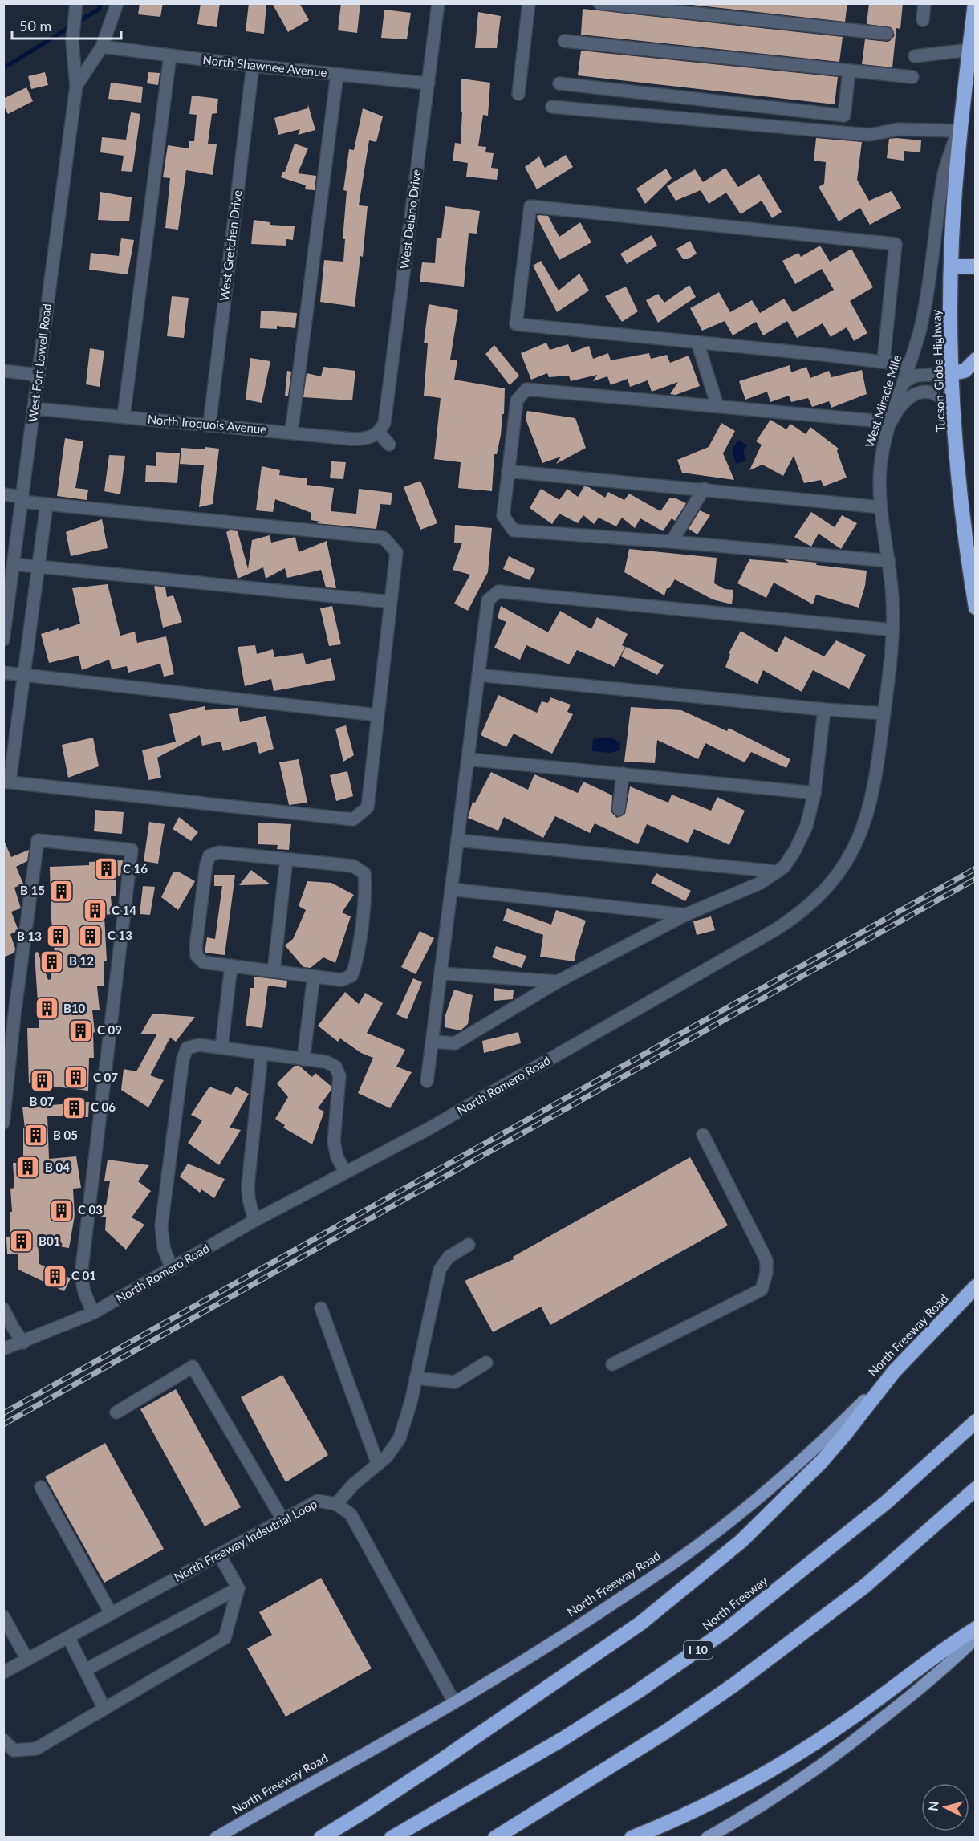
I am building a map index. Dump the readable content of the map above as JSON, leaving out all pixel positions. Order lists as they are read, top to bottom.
{
  "streets": {
    "highway": [
      "Tucson-Globe Highway",
      "West Miracle Mile",
      "North Freeway Road",
      "North Freeway",
      "I 10"
    ],
    "street": [
      "North Shawnee Avenue",
      "West Delano Drive",
      "West Gretchen Drive",
      "West Fort Lowell Road",
      "North Iroquois Avenue",
      "North Romero Road",
      "North Freeway Indsutrial Loop"
    ]
  },
  "crossings": [
    ["North Shawnee Avenue", "West Delano Drive"],
    ["North Shawnee Avenue", "West Gretchen Drive"],
    ["North Shawnee Avenue", "West Fort Lowell Road"],
    ["West Delano Drive", "North Iroquois Avenue"],
    ["West Gretchen Drive", "North Iroquois Avenue"],
    ["West Fort Lowell Road", "North Iroquois Avenue"],
    ["Tucson-Globe Highway", "West Miracle Mile"],
    ["West Miracle Mile", "North Romero Road"],
    ["North Freeway Road", "North Freeway Indsutrial Loop"]
  ],
  "places": {
    "building": [
      "C 16",
      "B 15",
      "C 14",
      "C 13",
      "B 13",
      "B 12",
      "B10",
      "C 09",
      "C 07",
      "B 07",
      "C 06",
      "B 05",
      "B 04",
      "C 03",
      "B01",
      "C 01"
    ]
  },
  "scale_bar": "50 m",
  "north": "left"
}
